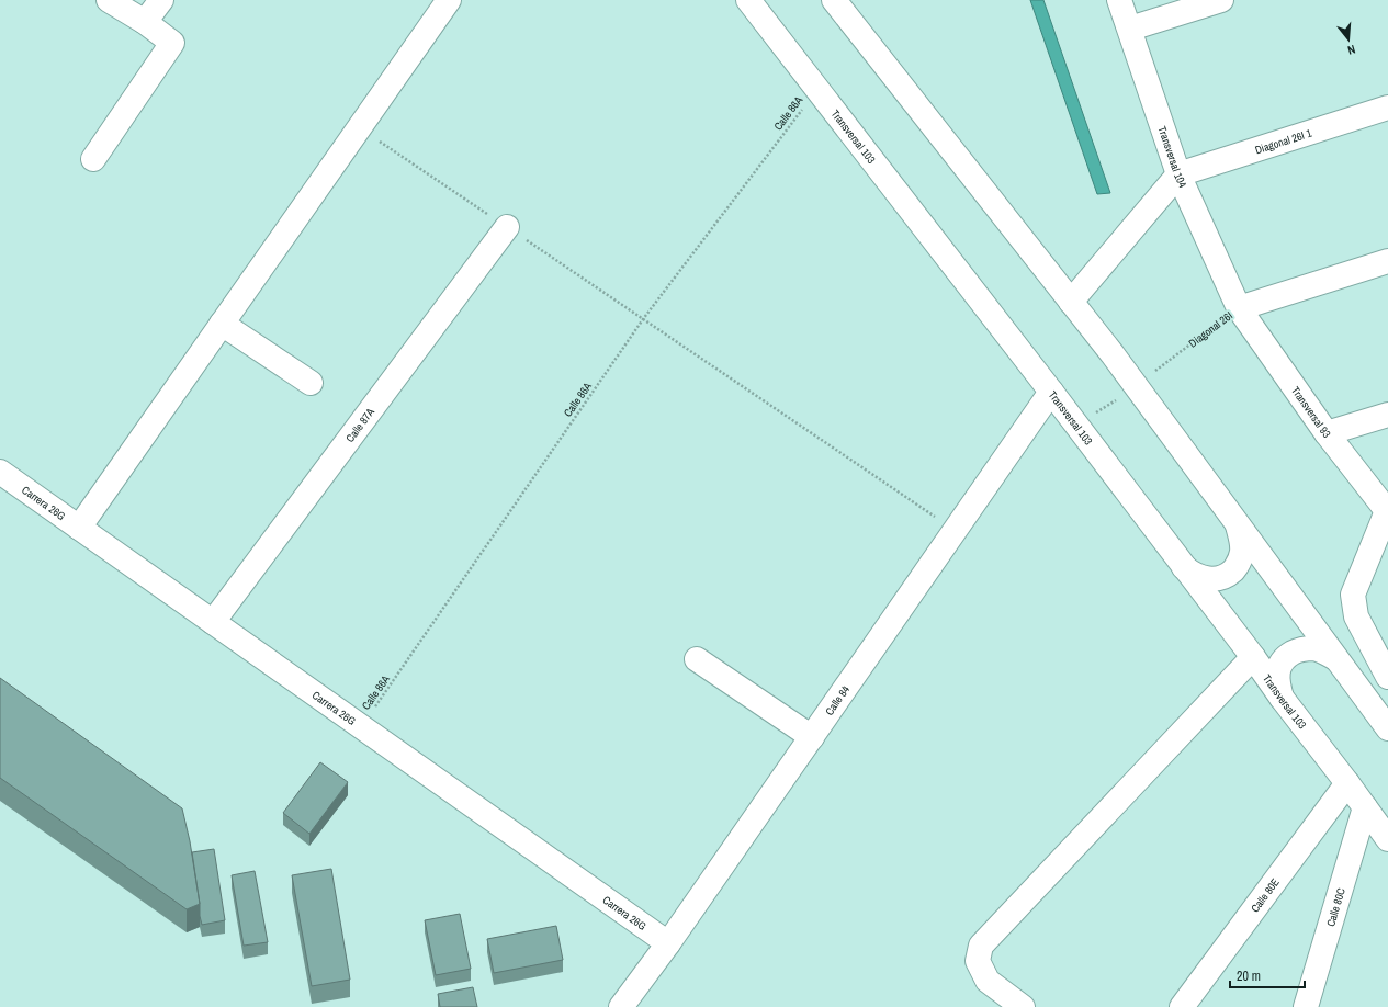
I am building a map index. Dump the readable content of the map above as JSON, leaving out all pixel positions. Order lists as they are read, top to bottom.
{
  "streets": {
    "street": [
      "Transversal 103",
      "Diagonal 26I 1",
      "Transversal 104",
      "Diagonal 26I",
      "Transversal 93",
      "Calle 87A",
      "Carrera 26G",
      "Calle 84",
      "Calle 80E",
      "Calle 80C"
    ],
    "path": ["Calle 86A"]
  },
  "crossings": [
    ["Calle 86A", "Transversal 103"],
    ["Calle 86A", "Carrera 26G"],
    ["Transversal 103", "Diagonal 26I"],
    ["Transversal 103", "Calle 84"],
    ["Transversal 103", "Calle 80E"],
    ["Transversal 103", "Calle 80C"],
    ["Diagonal 26I 1", "Transversal 104"],
    ["Transversal 104", "Diagonal 26I"],
    ["Transversal 104", "Transversal 93"],
    ["Diagonal 26I", "Transversal 93"],
    ["Calle 87A", "Carrera 26G"],
    ["Carrera 26G", "Calle 84"]
  ],
  "scale_bar": "20 m",
  "north": "bottom"
}
